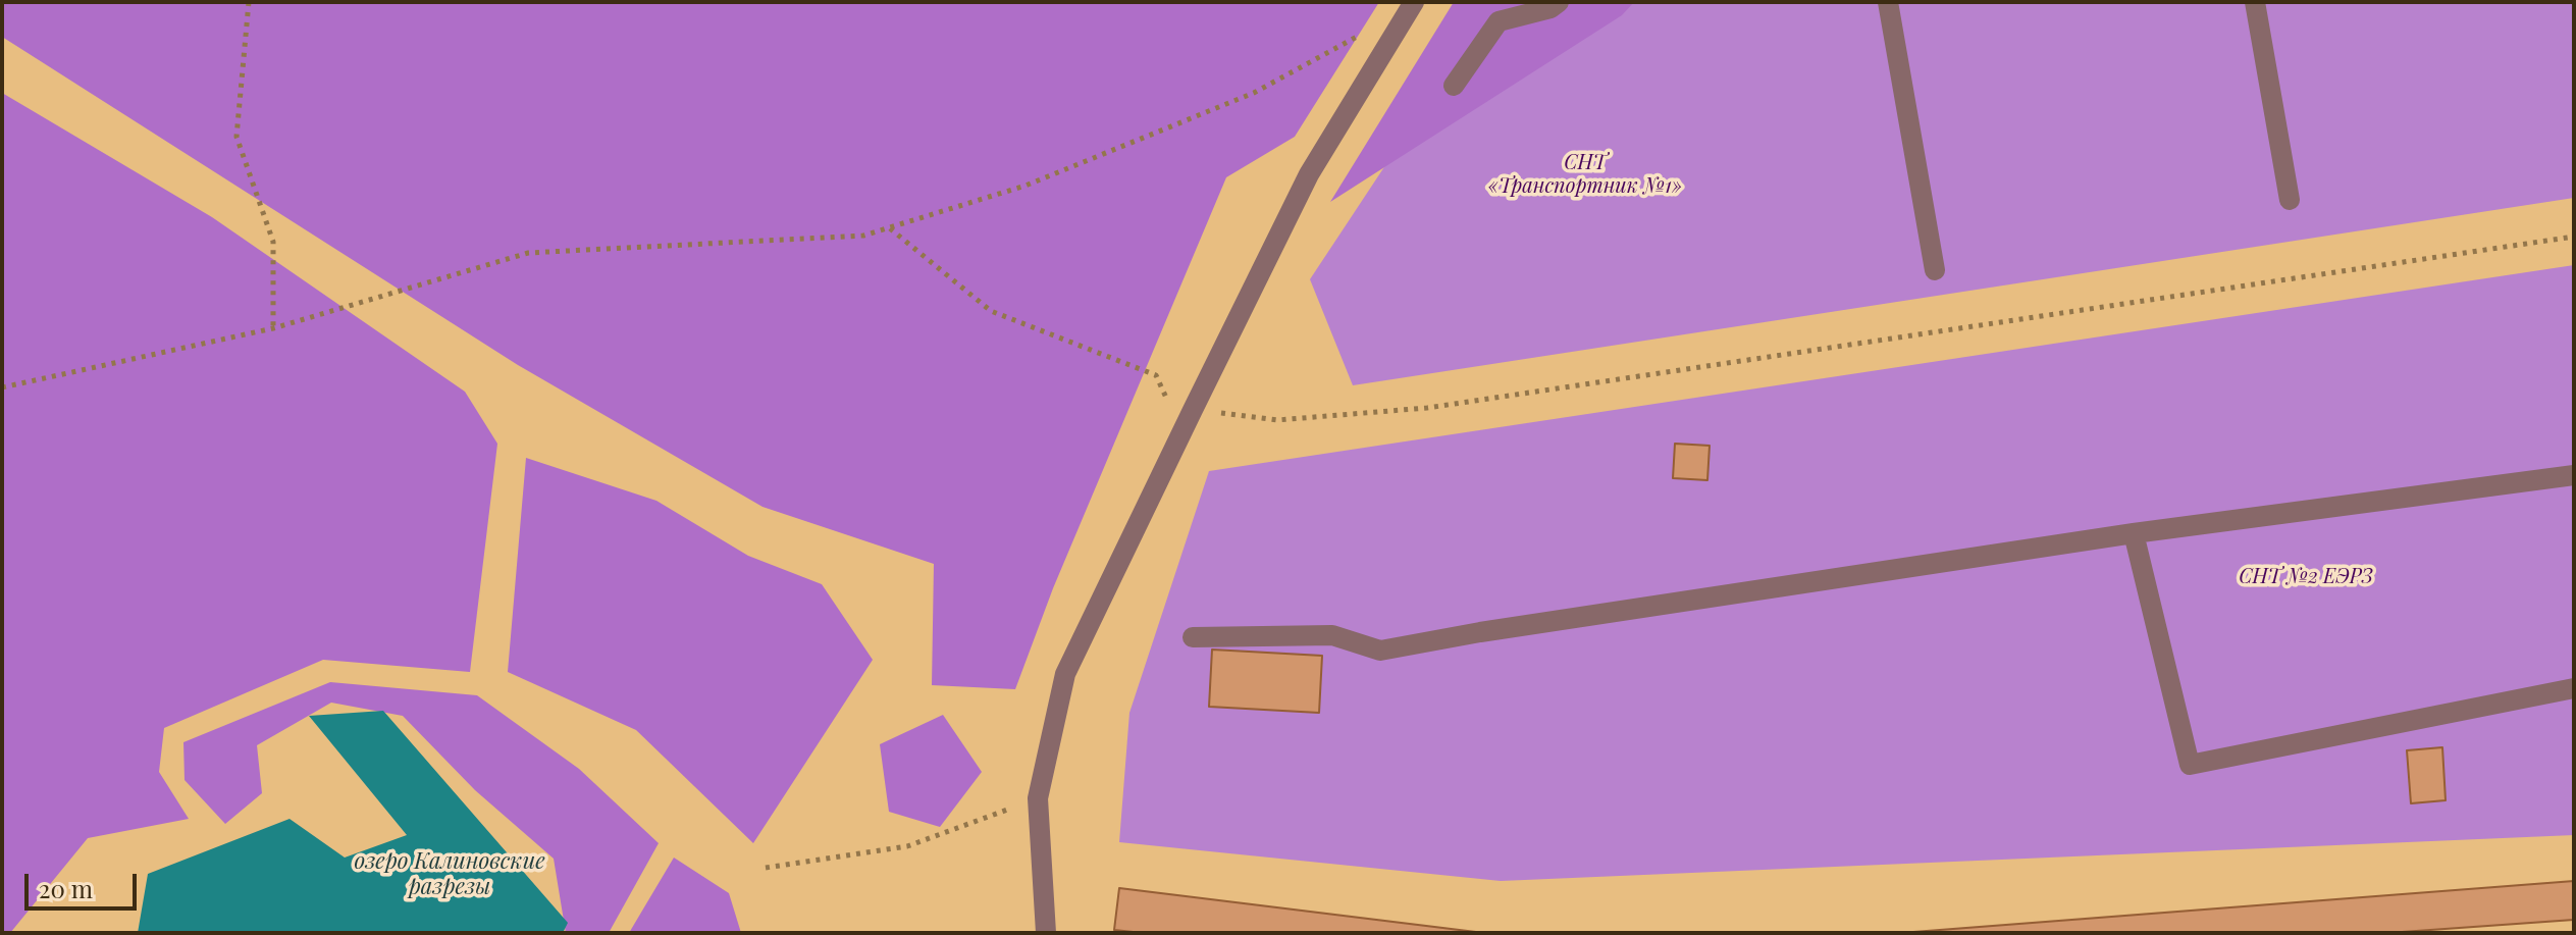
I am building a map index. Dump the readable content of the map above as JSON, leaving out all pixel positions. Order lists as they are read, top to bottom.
{
  "water": ["озеро Калиновские разрезы"],
  "parks": ["СНТ «Транспортник №1»", "СНТ №2 ЕЭРЗ"],
  "scale_bar": "20 m"
}
